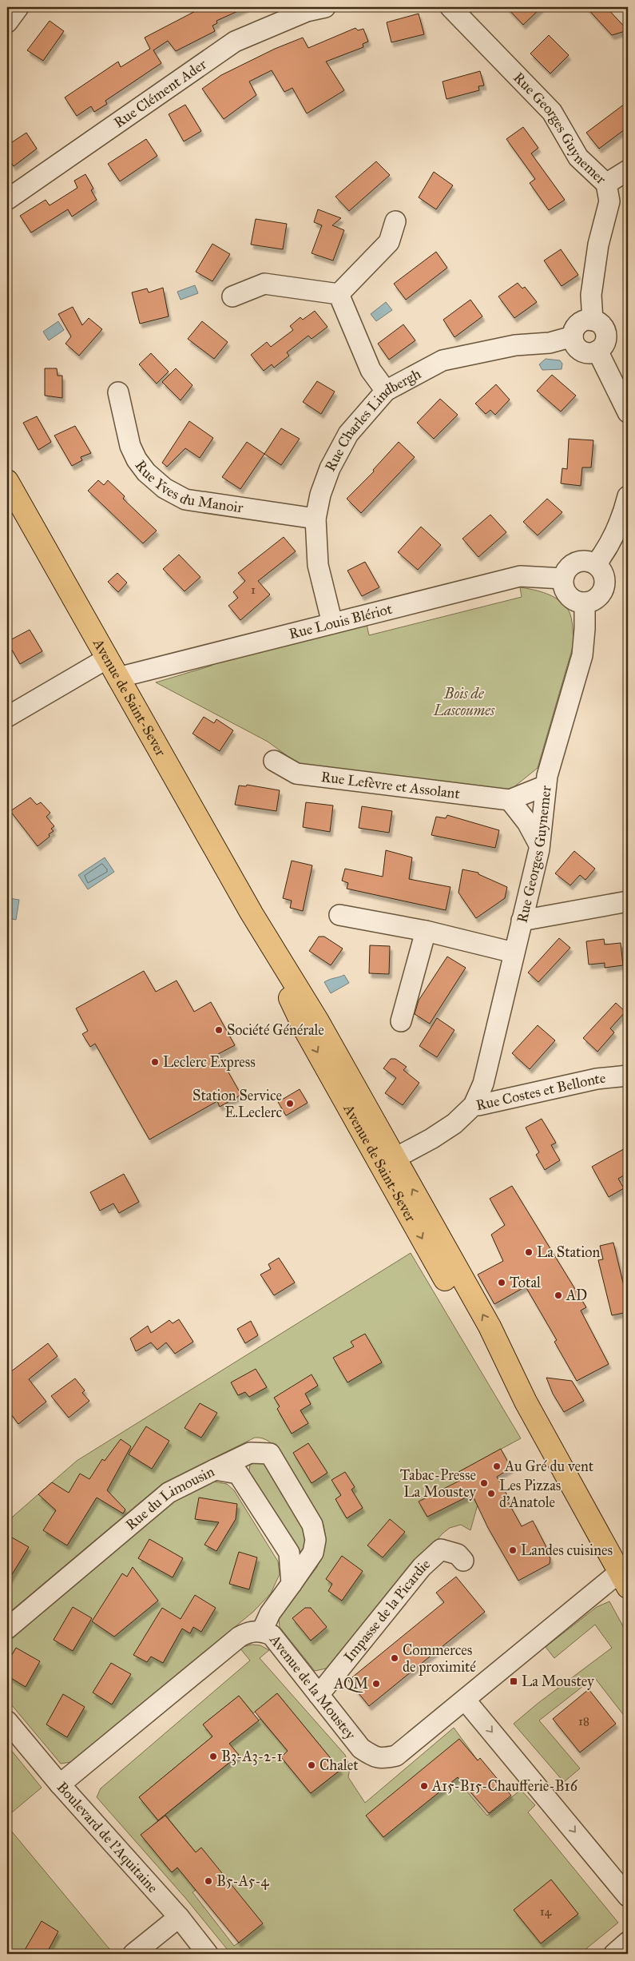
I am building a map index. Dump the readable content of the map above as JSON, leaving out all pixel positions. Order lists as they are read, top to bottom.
{
  "streets": {
    "main road": ["Avenue de Saint-Sever"],
    "street": [
      "Rue Clément Ader",
      "Rue Georges Guynemer",
      "Rue Charles Lindbergh",
      "Rue Yves du Manoir",
      "Rue Louis Blériot",
      "Rue Lefèvre et Assolant",
      "Rue Costes et Bellonte",
      "Rue du Limousin",
      "Impasse de la Picardie",
      "Avenue de la Moustey",
      "Boulevard de l'Aquitaine"
    ]
  },
  "crossings": [
    ["Rue Georges Guynemer", "Rue Charles Lindbergh"],
    ["Rue Georges Guynemer", "Rue Louis Blériot"],
    ["Rue Georges Guynemer", "Rue Lefèvre et Assolant"],
    ["Rue Georges Guynemer", "Rue Costes et Bellonte"],
    ["Rue Charles Lindbergh", "Rue Yves du Manoir"],
    ["Rue Charles Lindbergh", "Rue Louis Blériot"],
    ["Rue Louis Blériot", "Avenue de Saint-Sever"],
    ["Avenue de Saint-Sever", "Rue Costes et Bellonte"],
    ["Avenue de Saint-Sever", "Avenue de la Moustey"],
    ["Impasse de la Picardie", "Avenue de la Moustey"],
    ["Avenue de la Moustey", "Boulevard de l'Aquitaine"]
  ],
  "parks": ["Bois de Lascoumes"],
  "places": {
    "other": [
      "Société Générale",
      "Leclerc Express",
      "Station Service E.Leclerc",
      "La Station",
      "Total",
      "AD",
      "Au Gré du vent",
      "Tabac-Presse La Moustey",
      "Les Pizzas d'Anatole",
      "Landes cuisines",
      "Commerces de proximité",
      "AQM",
      "B3-A3-2-1",
      "Chalet",
      "A15-B15-Chaufferie-B16",
      "B5-A5-4"
    ],
    "transit": ["La Moustey"]
  },
  "house_numbers": ["1", "18", "14"]
}
